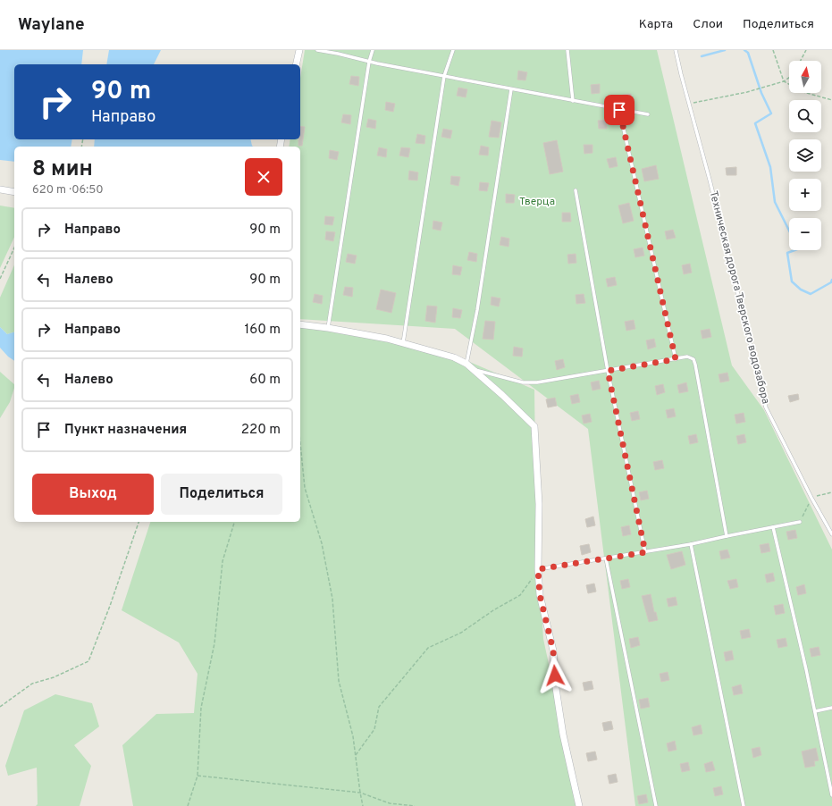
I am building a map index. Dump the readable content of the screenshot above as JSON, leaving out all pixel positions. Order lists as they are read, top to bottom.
{
  "streets": {
    "lane": ["Техническая дорога Тверского водозабора"]
  },
  "parks": ["Тверца"],
  "north": "top",
  "page": {
    "header": "Waylane",
    "nav": ["Карта", "Слои", "Поделиться"],
    "map_buttons": ["+", "−"],
    "turn": ["90 m", "Направо"],
    "heading": ["8 мин", "620 m · 06:50"],
    "list": [
      {
        "name": "Направо",
        "value": "90 m"
      },
      {
        "name": "Налево",
        "value": "90 m"
      },
      {
        "name": "Направо",
        "value": "160 m"
      },
      {
        "name": "Налево",
        "value": "60 m"
      },
      {
        "name": "Пункт назначения",
        "value": "220 m"
      }
    ],
    "buttons": ["Выход", "Поделиться"]
  }
}
